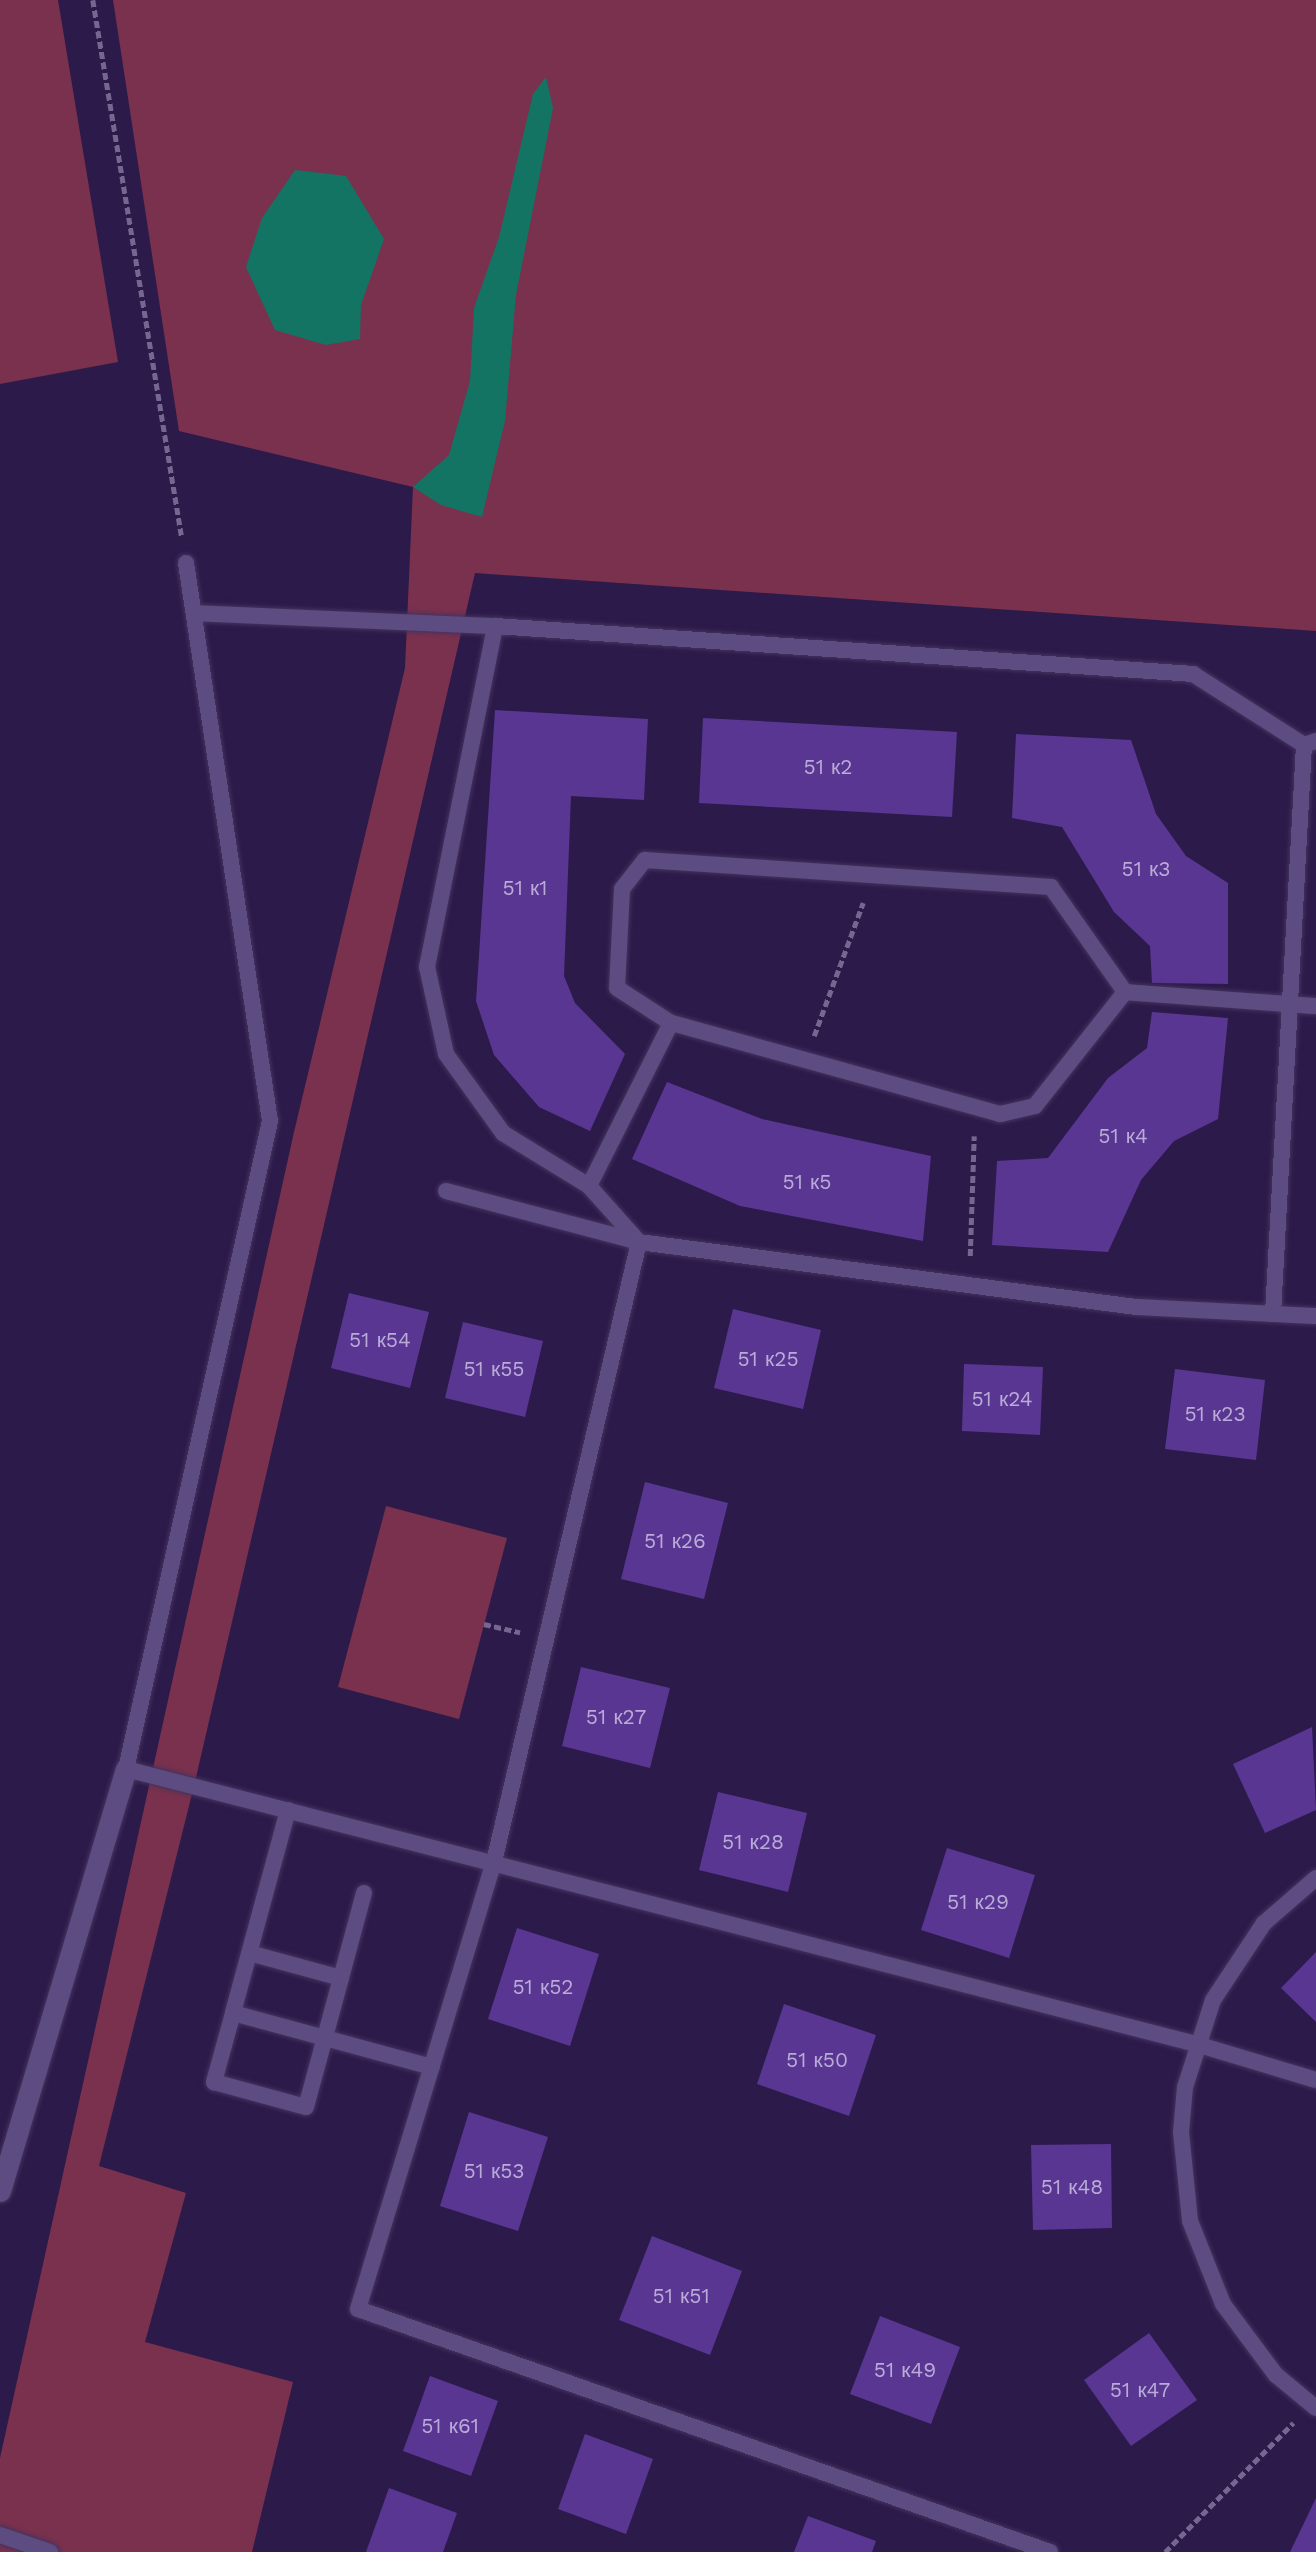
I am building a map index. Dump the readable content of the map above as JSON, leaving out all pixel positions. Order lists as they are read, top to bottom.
{
  "house_numbers": [
    "51 к2",
    "51 к3",
    "51 к1",
    "51 к4",
    "51 к5",
    "51 к54",
    "51 к25",
    "51 к55",
    "51 к24",
    "51 к23",
    "51 к26",
    "51 к27",
    "51 к28",
    "51 к29",
    "51 к52",
    "51 к50",
    "51 к53",
    "51 к48",
    "51 к51",
    "51 к49",
    "51 к47",
    "51 к61"
  ]
}
